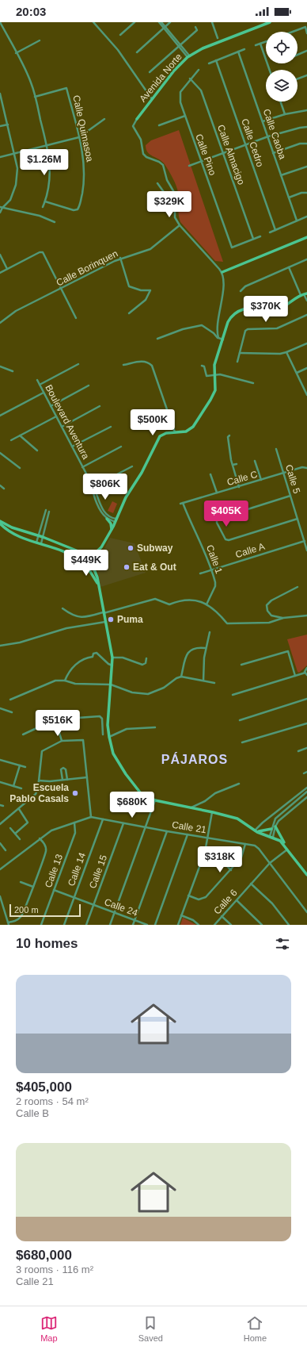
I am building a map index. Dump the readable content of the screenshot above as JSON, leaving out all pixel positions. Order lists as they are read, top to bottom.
{
  "streets": {
    "street": [
      "Avenida Norte",
      "Calle Quimasoa",
      "Calle Caoba",
      "Calle Cedro",
      "Calle Pino",
      "Calle Almacigo",
      "Calle Borinquen",
      "Boulevard Aventura",
      "Calle C",
      "Calle 5",
      "Calle A",
      "Calle 1",
      "Calle 21",
      "Calle 14",
      "Calle 13",
      "Calle 15",
      "Calle 6",
      "Calle 24"
    ]
  },
  "crossings": [
    ["Calle Pino", "Calle Almacigo"],
    ["Calle C", "Calle 5"],
    ["Calle C", "Calle 1"],
    ["Calle 5", "Calle A"],
    ["Calle A", "Calle 1"],
    ["Calle 21", "Calle 14"],
    ["Calle 21", "Calle 13"],
    ["Calle 21", "Calle 15"],
    ["Calle 21", "Calle 6"],
    ["Calle 14", "Calle 24"],
    ["Calle 13", "Calle 24"],
    ["Calle 15", "Calle 24"]
  ],
  "districts": ["PÁJAROS"],
  "places": [
    "Subway",
    "Eat & Out",
    "Puma",
    "Escuela Pablo Casals"
  ],
  "scale_bar": "200 m",
  "page": {
    "status": "20:03",
    "price": [
      "$1.26M",
      "$329K",
      "$370K",
      "$500K",
      "$806K",
      "$405K",
      "$449K",
      "$516K",
      "$680K",
      "$318K"
    ],
    "scale": "200 m",
    "heading": "10 homes",
    "list": [
      {
        "name": "$405,000",
        "note": "2 rooms · 54 m² · Calle B"
      },
      {
        "name": "$680,000",
        "note": "3 rooms · 116 m² · Calle 21"
      }
    ],
    "tabs": ["Map", "Saved", "Home"]
  }
}
